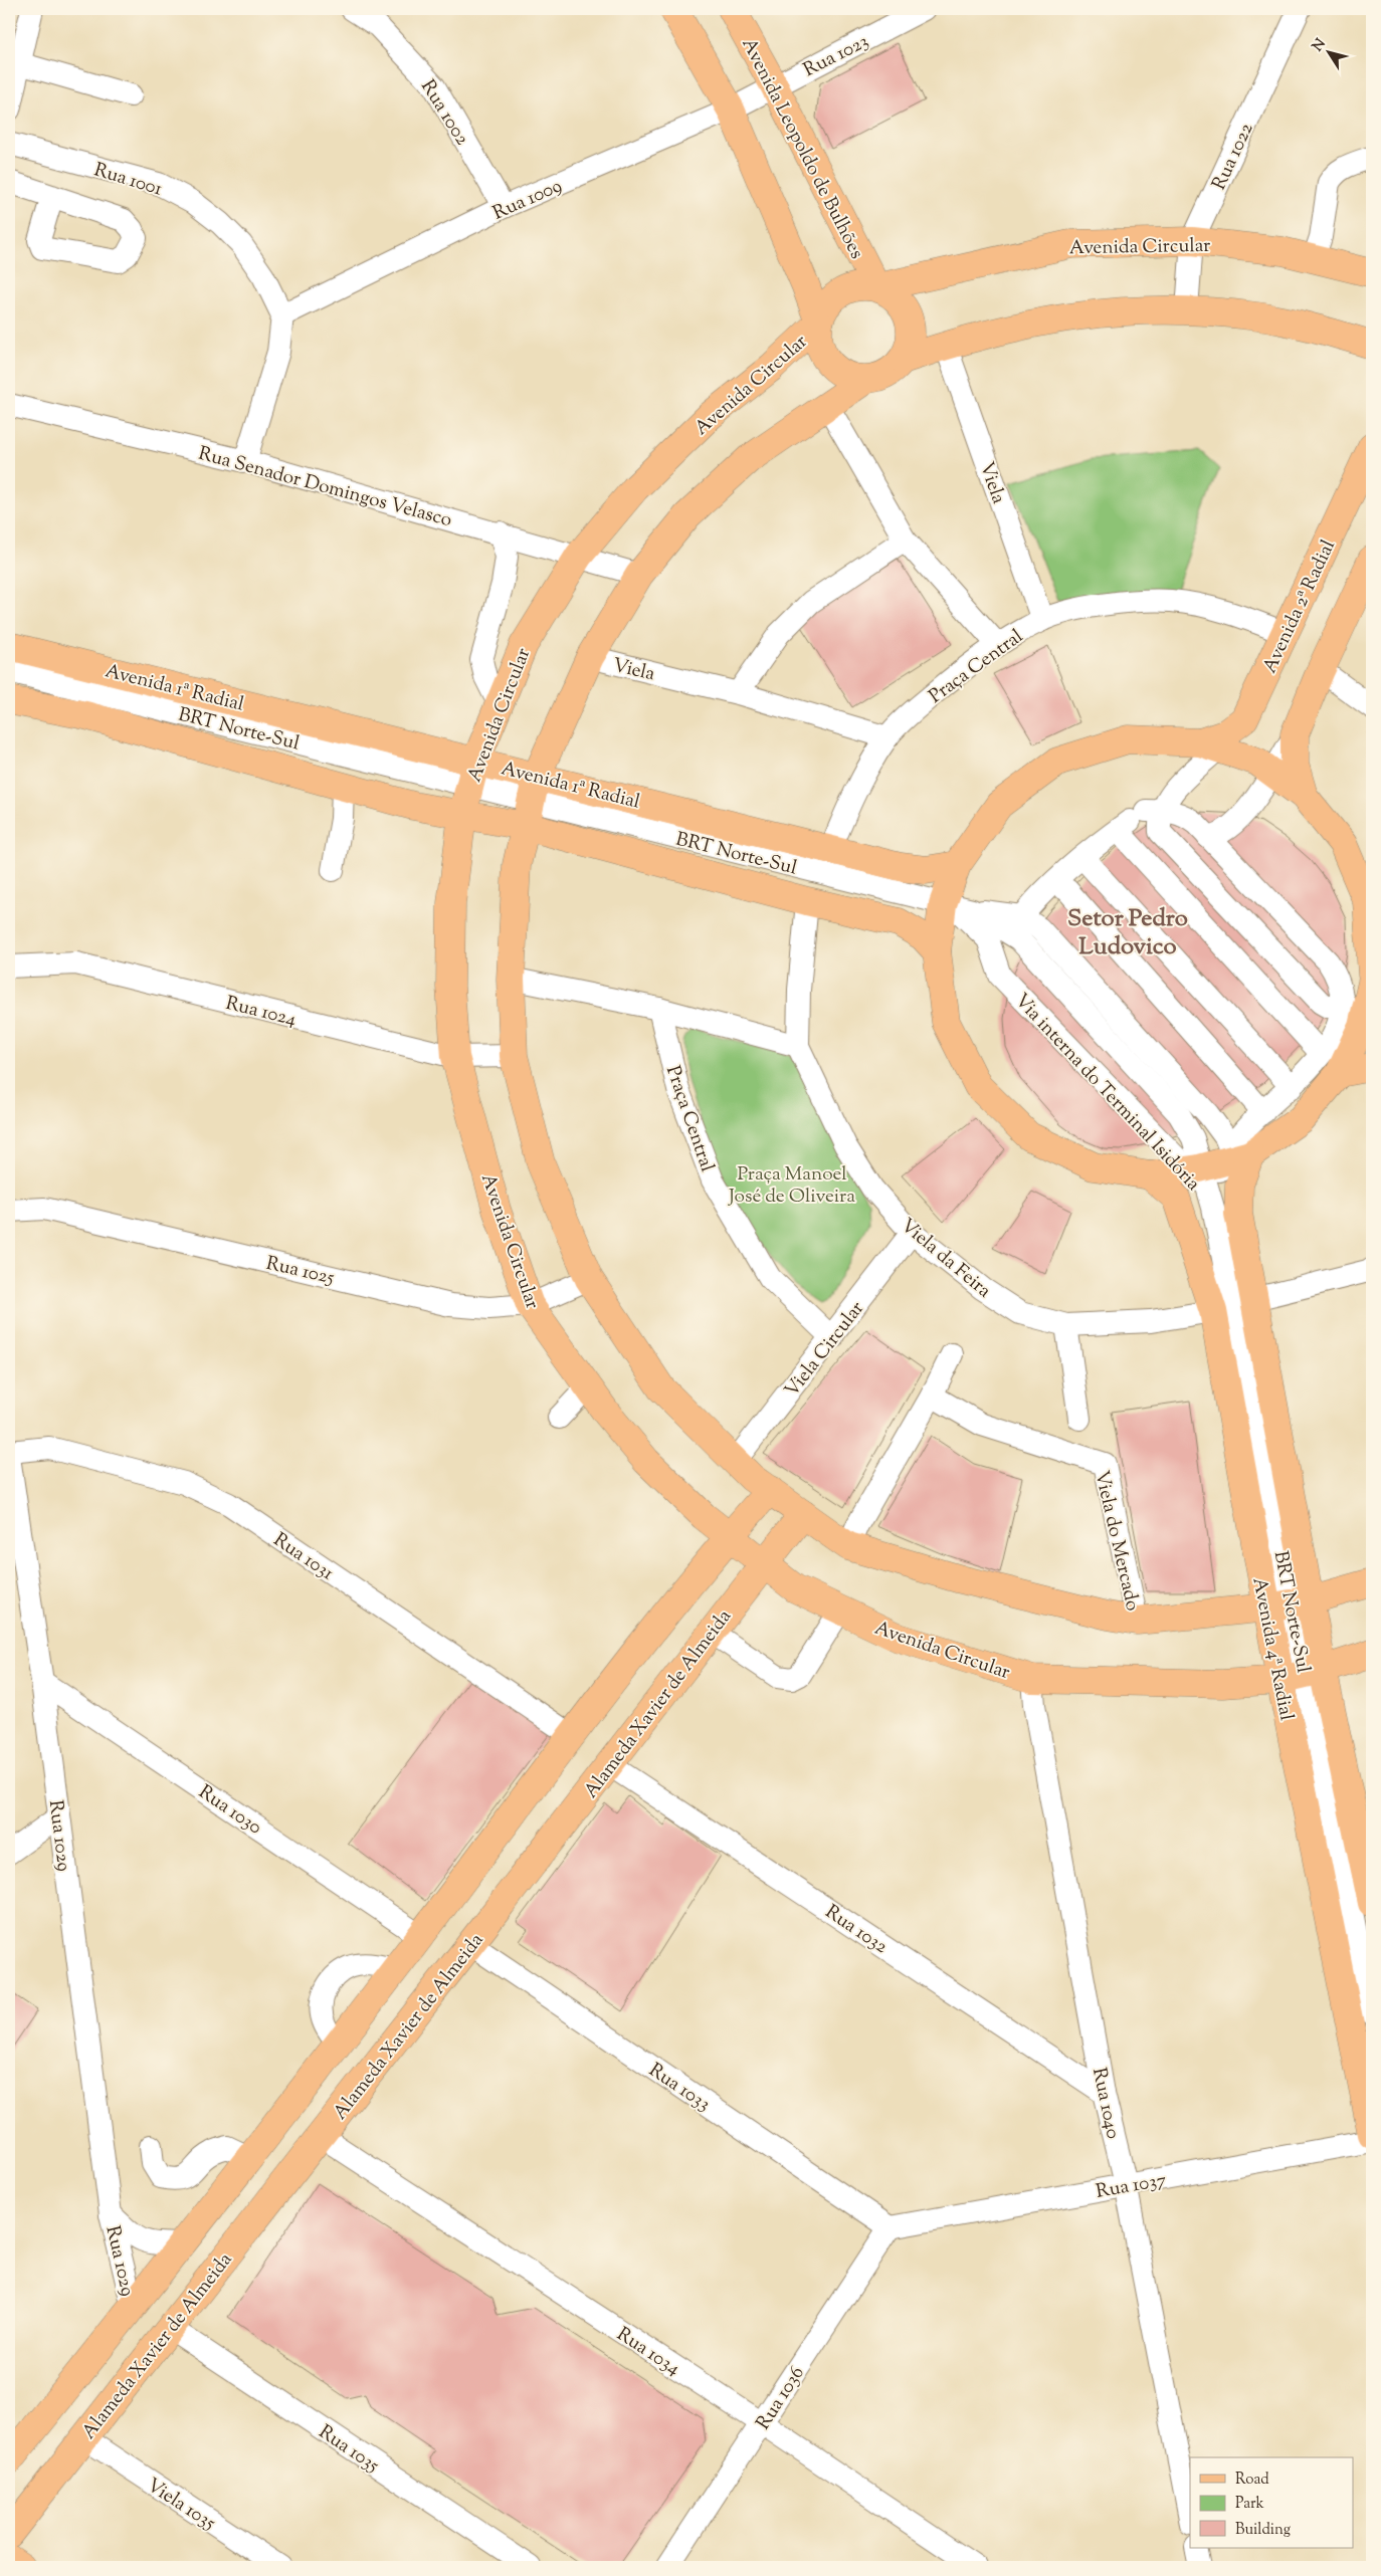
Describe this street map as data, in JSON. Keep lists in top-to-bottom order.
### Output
{
  "streets": {
    "main road": [
      "Avenida Leopoldo de Bulhões",
      "Avenida Circular",
      "Avenida 2ª Radial",
      "Avenida 1ª Radial",
      "Avenida 4ª Radial",
      "Alameda Xavier de Almeida"
    ],
    "street": [
      "Rua 1023",
      "Rua 1002",
      "Rua 1022",
      "Rua 1001",
      "Rua 1009",
      "Viela",
      "Rua Senador Domingos Velasco",
      "Praça Central",
      "BRT Norte-Sul",
      "Rua 1024",
      "Via interna do Terminal Isidória",
      "Viela da Feira",
      "Rua 1025",
      "Viela Circular",
      "Viela do Mercado",
      "Rua 1031",
      "Rua 1030",
      "Rua 1029",
      "Rua 1032",
      "Rua 1033",
      "Rua 1040",
      "Rua 1037",
      "Rua 1034",
      "Rua 1036",
      "Rua 1035",
      "Viela 1035"
    ]
  },
  "crossings": [
    ["Rua 1023", "Avenida Leopoldo de Bulhões"],
    ["Rua 1023", "Rua 1009"],
    ["Rua 1002", "Rua 1009"],
    ["Avenida Leopoldo de Bulhões", "Rua 1009"],
    ["Avenida Leopoldo de Bulhões", "Avenida Circular"],
    ["Rua 1022", "Avenida Circular"],
    ["Rua 1001", "Rua 1009"],
    ["Rua 1001", "Rua Senador Domingos Velasco"],
    ["Avenida Circular", "Rua Senador Domingos Velasco"],
    ["Avenida Circular", "Avenida 1ª Radial"],
    ["Avenida Circular", "BRT Norte-Sul"],
    ["Avenida Circular", "Rua 1024"],
    ["Avenida Circular", "Rua 1025"],
    ["Avenida Circular", "Avenida 4ª Radial"],
    ["Avenida Circular", "Alameda Xavier de Almeida"],
    ["Avenida Circular", "Rua 1040"],
    ["Viela", "Praça Central"],
    ["Avenida 2ª Radial", "Praça Central"],
    ["Avenida 2ª Radial", "Via interna do Terminal Isidória"],
    ["Praça Central", "Avenida 1ª Radial"],
    ["Praça Central", "Viela Circular"],
    ["Avenida 1ª Radial", "BRT Norte-Sul"],
    ["BRT Norte-Sul", "Via interna do Terminal Isidória"],
    ["BRT Norte-Sul", "Avenida 4ª Radial"],
    ["Via interna do Terminal Isidória", "Avenida 4ª Radial"],
    ["Viela da Feira", "Viela Circular"],
    ["Viela da Feira", "Avenida 4ª Radial"],
    ["Alameda Xavier de Almeida", "Rua 1032"],
    ["Alameda Xavier de Almeida", "Rua 1033"],
    ["Alameda Xavier de Almeida", "Rua 1034"],
    ["Alameda Xavier de Almeida", "Rua 1035"],
    ["Alameda Xavier de Almeida", "Viela 1035"],
    ["Rua 1030", "Rua 1029"],
    ["Rua 1032", "Rua 1040"],
    ["Rua 1033", "Rua 1037"],
    ["Rua 1033", "Rua 1036"],
    ["Rua 1040", "Rua 1037"],
    ["Rua 1037", "Rua 1036"],
    ["Rua 1034", "Rua 1036"]
  ],
  "districts": ["Setor Pedro Ludovico"],
  "parks": ["Praça Manoel José de Oliveira"],
  "legend": ["Road", "Park", "Building"],
  "north": "top left"
}
